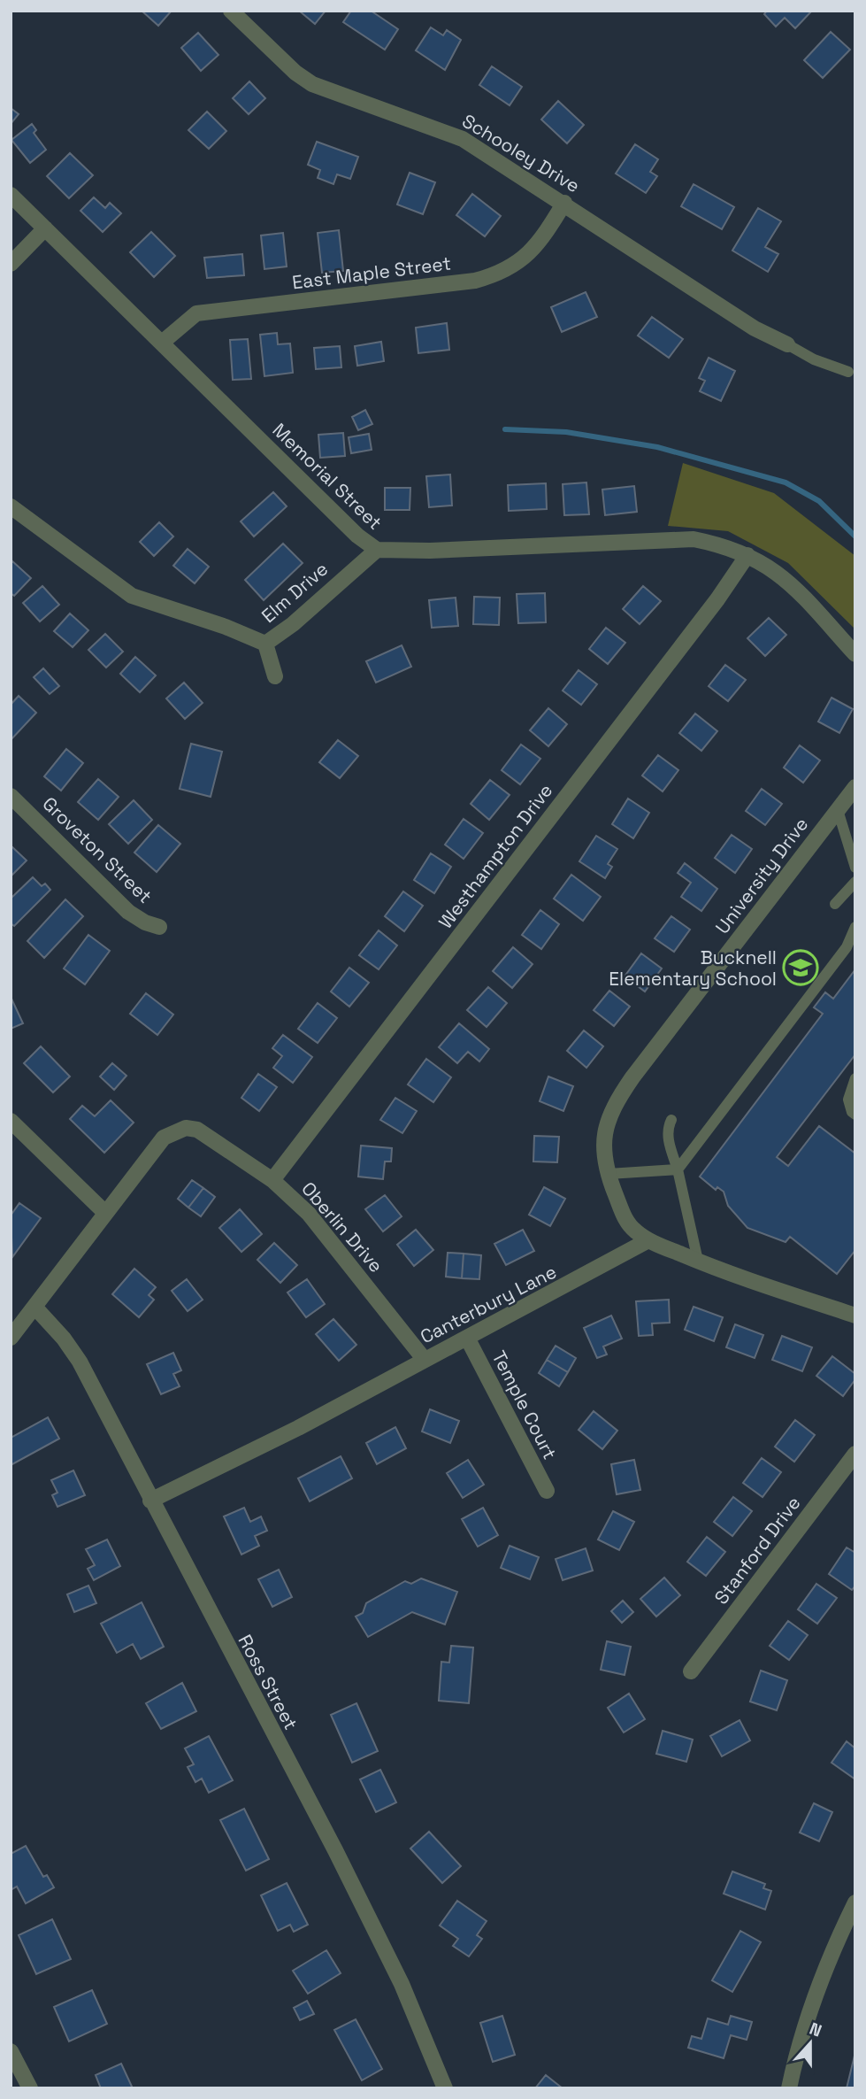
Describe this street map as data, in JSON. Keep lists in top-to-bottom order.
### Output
{
  "streets": {
    "street": [
      "Schooley Drive",
      "East Maple Street",
      "Memorial Street",
      "Elm Drive",
      "Groveton Street",
      "Westhampton Drive",
      "University Drive",
      "Oberlin Drive",
      "Canterbury Lane",
      "Temple Court",
      "Stanford Drive",
      "Ross Street"
    ]
  },
  "crossings": [
    ["Schooley Drive", "East Maple Street"],
    ["East Maple Street", "Memorial Street"],
    ["Memorial Street", "Elm Drive"],
    ["Memorial Street", "Westhampton Drive"],
    ["Westhampton Drive", "Oberlin Drive"],
    ["University Drive", "Canterbury Lane"],
    ["Oberlin Drive", "Canterbury Lane"],
    ["Oberlin Drive", "Ross Street"],
    ["Canterbury Lane", "Temple Court"],
    ["Canterbury Lane", "Ross Street"]
  ],
  "places": {
    "school or university": ["Bucknell Elementary School"]
  },
  "north": "top"
}
